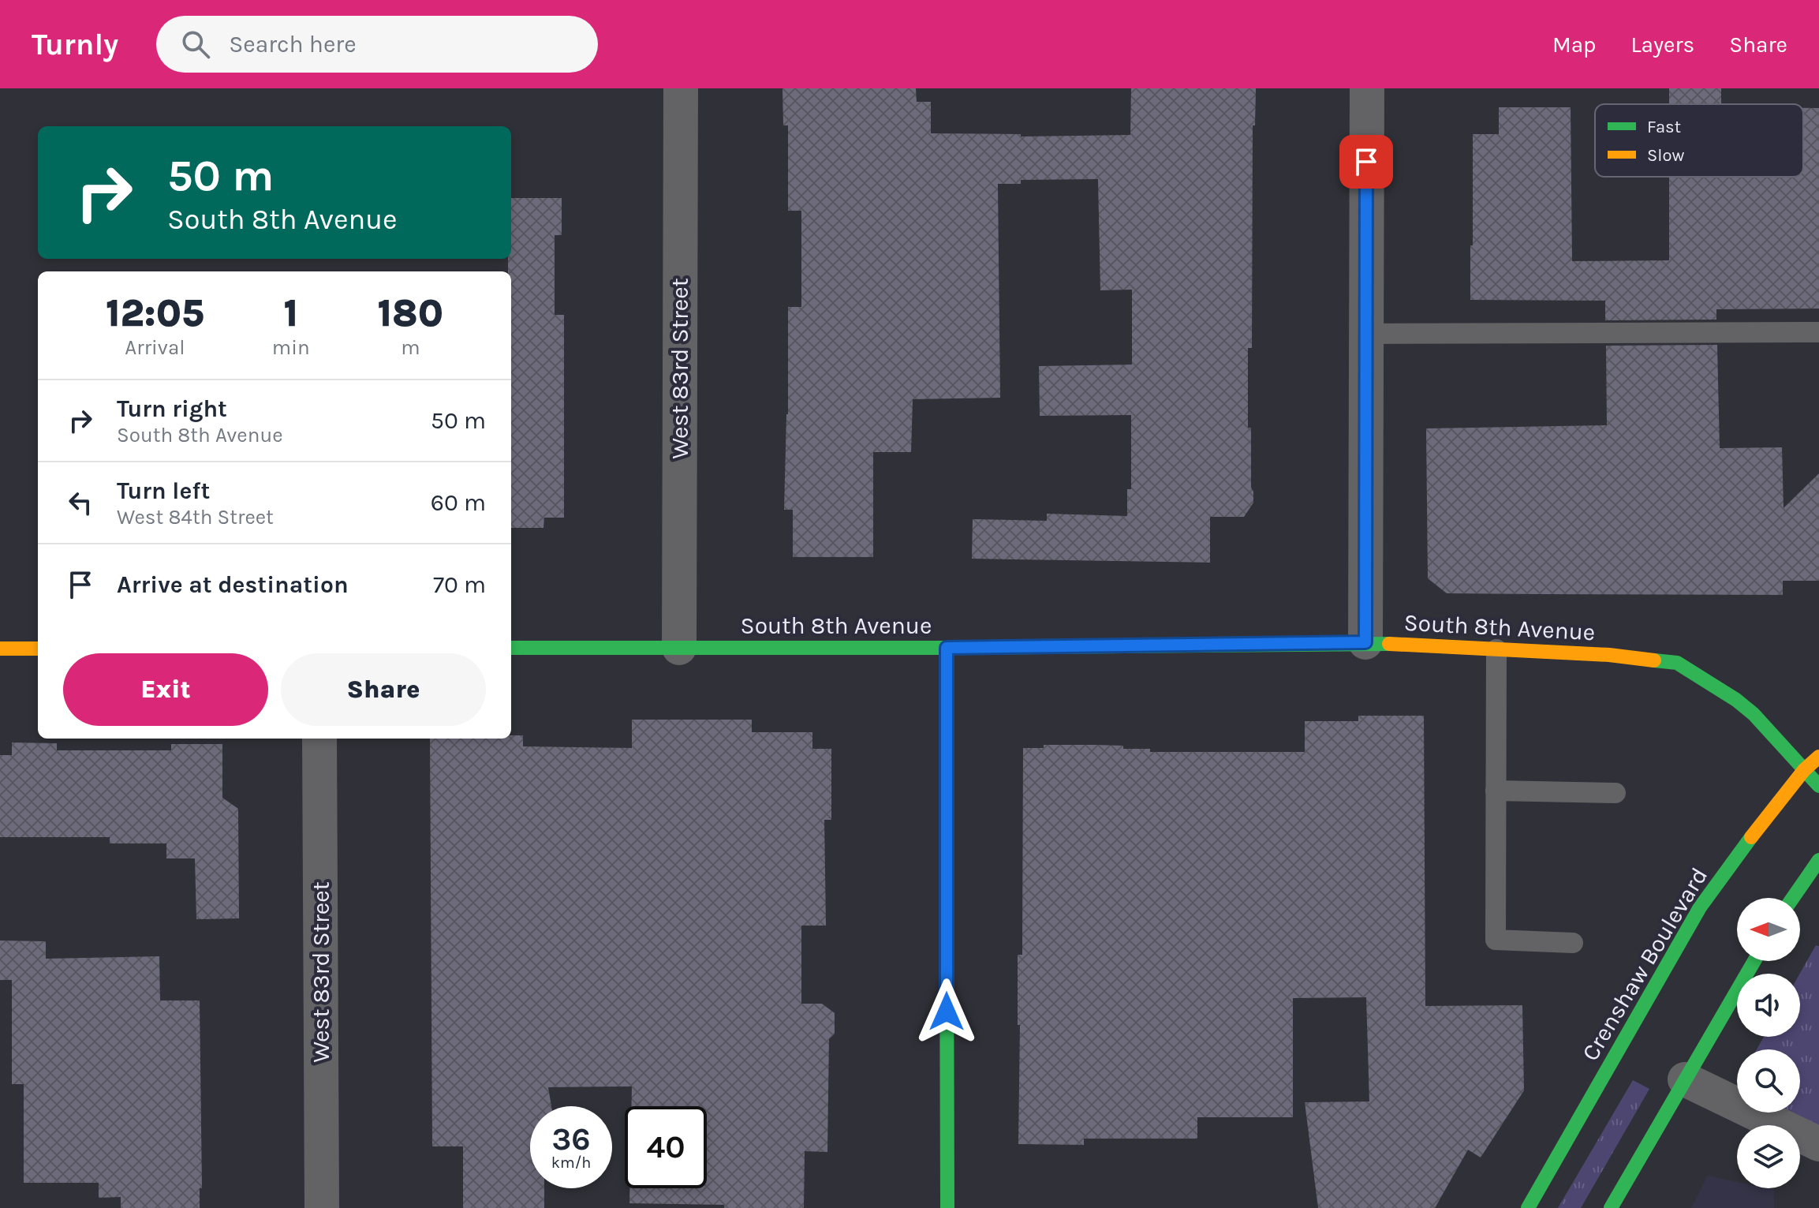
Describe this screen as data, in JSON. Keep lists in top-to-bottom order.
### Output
{
  "streets": {
    "street": ["West 83rd Street", "South 8th Avenue", "Crenshaw Boulevard"]
  },
  "crossings": [
    ["West 83rd Street", "South 8th Avenue"],
    ["South 8th Avenue", "Crenshaw Boulevard"]
  ],
  "legend": ["Fast", "Slow"],
  "north": "left",
  "page": {
    "header": "Turnly",
    "search": "Search here",
    "nav": ["Map", "Layers", "Share"],
    "turn": ["50 m", "South 8th Avenue"],
    "eta": [
      "12:05",
      "Arrival",
      "1",
      "min",
      "180",
      "m"
    ],
    "list": [
      {
        "name": "Turn right",
        "note": "South 8th Avenue",
        "value": "50 m"
      },
      {
        "name": "Turn left",
        "note": "West 84th Street",
        "value": "60 m"
      },
      {
        "name": "Arrive at destination",
        "value": "70 m"
      }
    ],
    "buttons": ["Exit", "Share"],
    "speed": "36 km/h",
    "limit": "40"
  }
}
